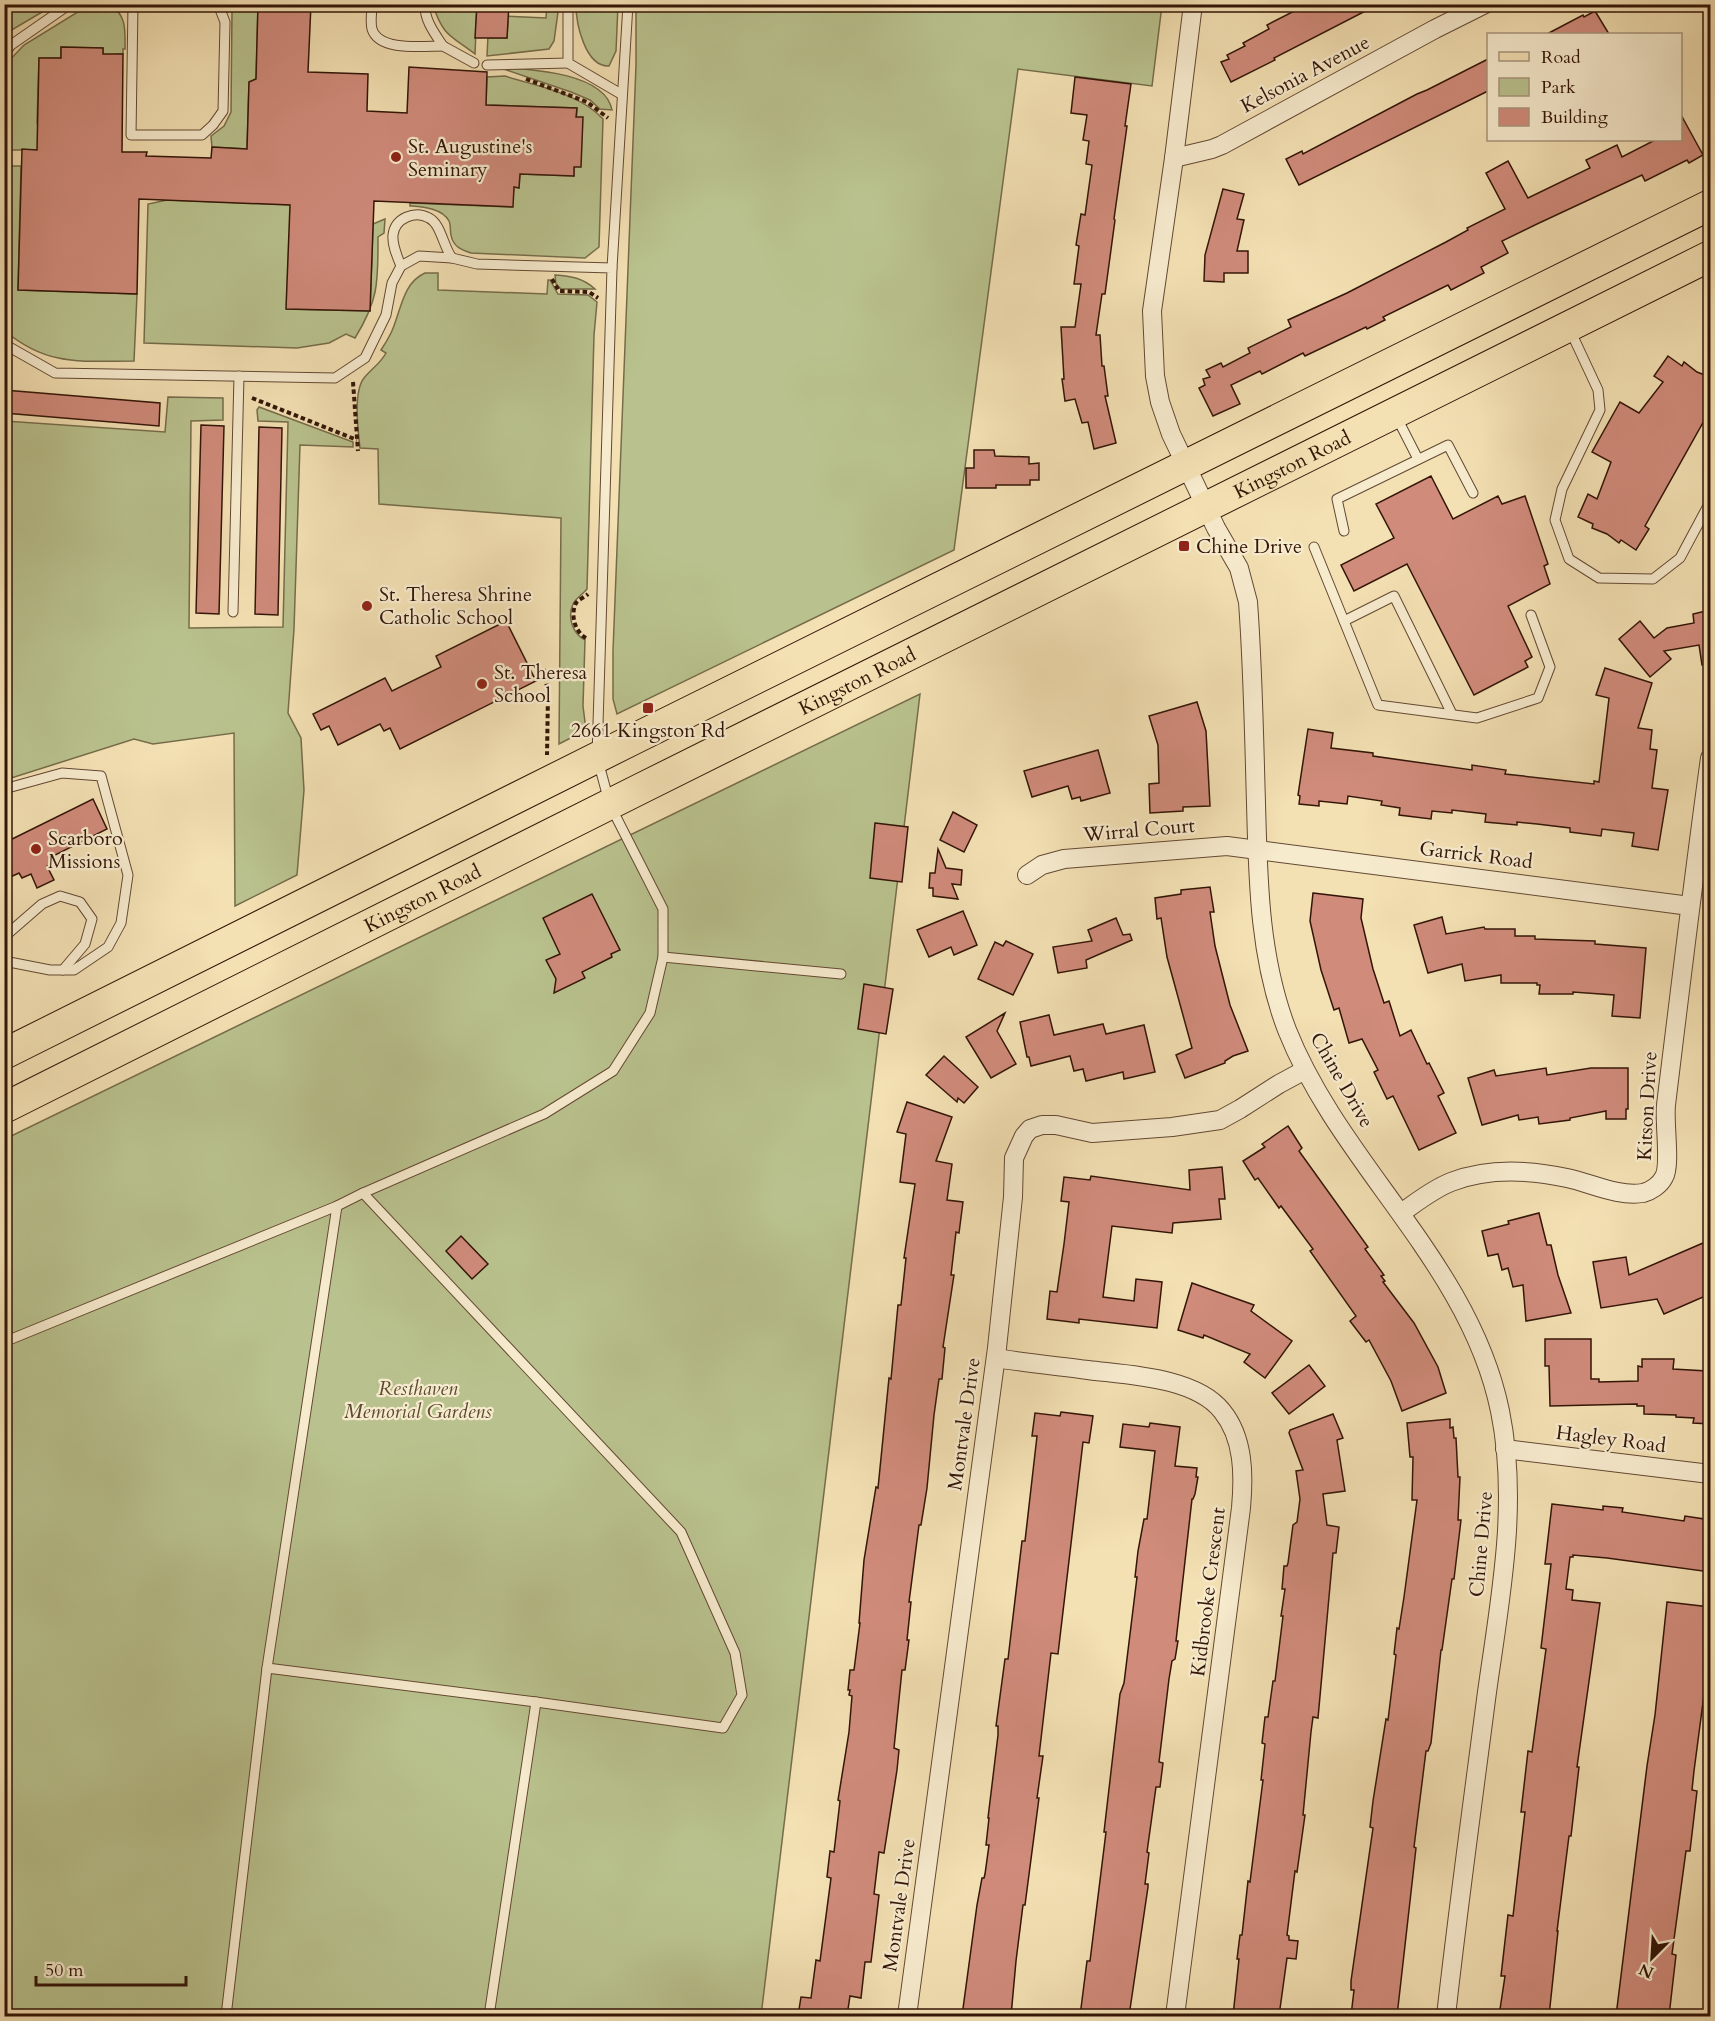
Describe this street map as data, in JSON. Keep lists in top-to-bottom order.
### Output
{
  "streets": {
    "main road": ["Kingston Road"],
    "street": [
      "Kelsonia Avenue",
      "Wirral Court",
      "Garrick Road",
      "Chine Drive",
      "Kitson Drive",
      "Montvale Drive",
      "Hagley Road",
      "Kidbrooke Crescent"
    ]
  },
  "crossings": [
    ["Kelsonia Avenue", "Chine Drive"],
    ["Kingston Road", "Chine Drive"],
    ["Wirral Court", "Garrick Road"],
    ["Wirral Court", "Chine Drive"],
    ["Garrick Road", "Chine Drive"],
    ["Garrick Road", "Kitson Drive"],
    ["Chine Drive", "Kitson Drive"],
    ["Chine Drive", "Montvale Drive"],
    ["Chine Drive", "Hagley Road"],
    ["Montvale Drive", "Kidbrooke Crescent"]
  ],
  "parks": ["Resthaven Memorial Gardens"],
  "places": {
    "other": [
      "St. Augustine's Seminary",
      "St. Theresa Shrine Catholic School",
      "St. Theresa School",
      "Scarboro Missions"
    ],
    "transit": ["Chine Drive", "2661 Kingston Rd"]
  },
  "legend": ["Road", "Park", "Building"],
  "scale_bar": "50 m",
  "north": "bottom left"
}
